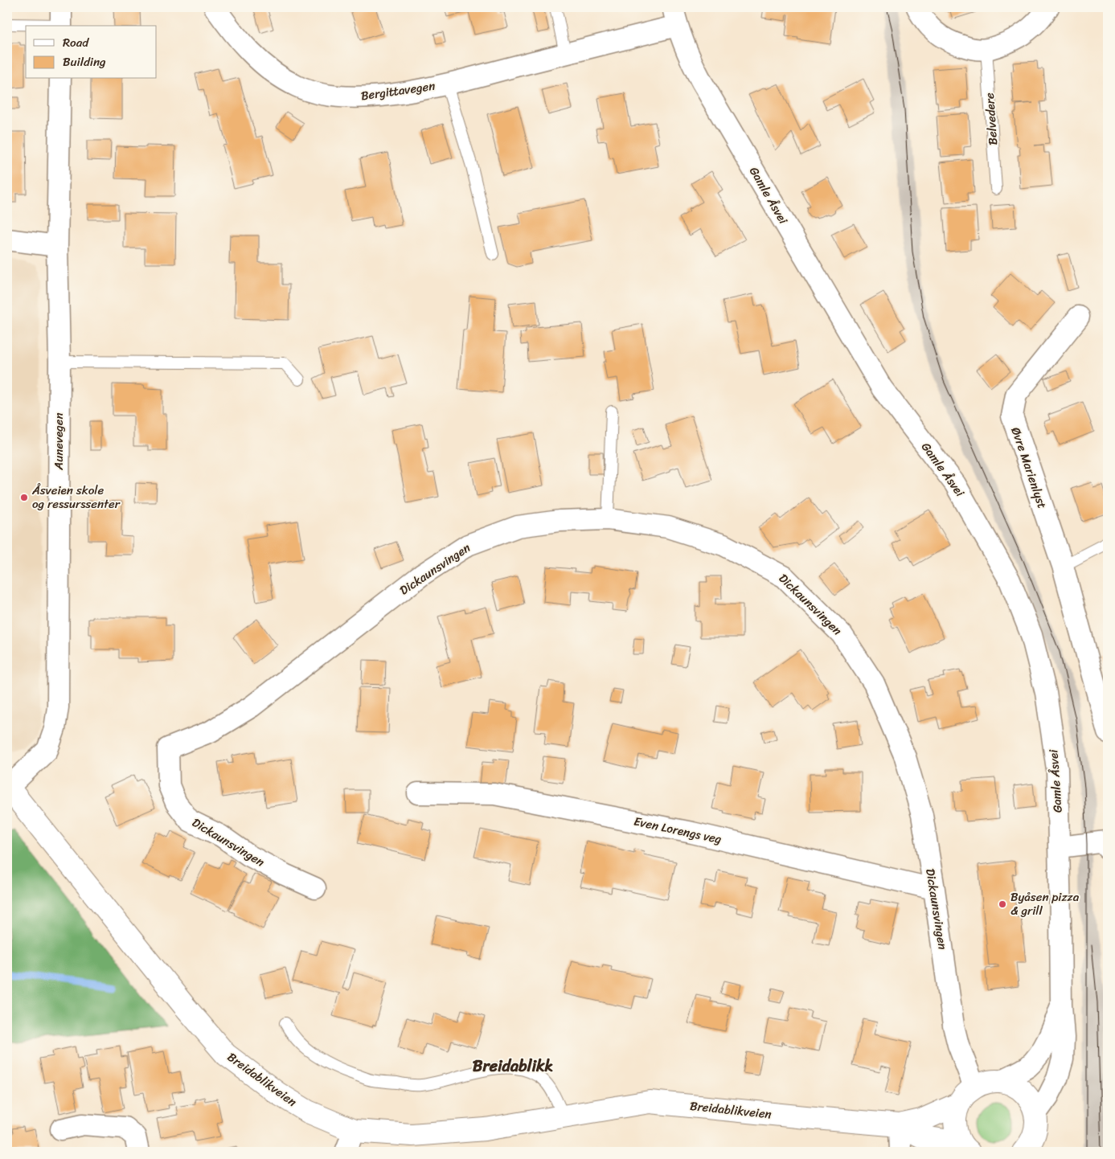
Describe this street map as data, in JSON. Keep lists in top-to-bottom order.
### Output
{
  "streets": {
    "street": [
      "Bergittavegen",
      "Gamle Åsvei",
      "Aunevegen",
      "Øvre Marienlyst",
      "Dickaunsvingen",
      "Even Lorengs veg",
      "Breidablikveien"
    ],
    "lane": ["Belvedere"]
  },
  "crossings": [
    ["Bergittavegen", "Gamle Åsvei"],
    ["Aunevegen", "Breidablikveien"],
    ["Dickaunsvingen", "Even Lorengs veg"]
  ],
  "districts": ["Breidablikk"],
  "places": ["Åsveien skole og ressurssenter", "Byåsen pizza & grill"],
  "legend": ["Road", "Building"]
}
